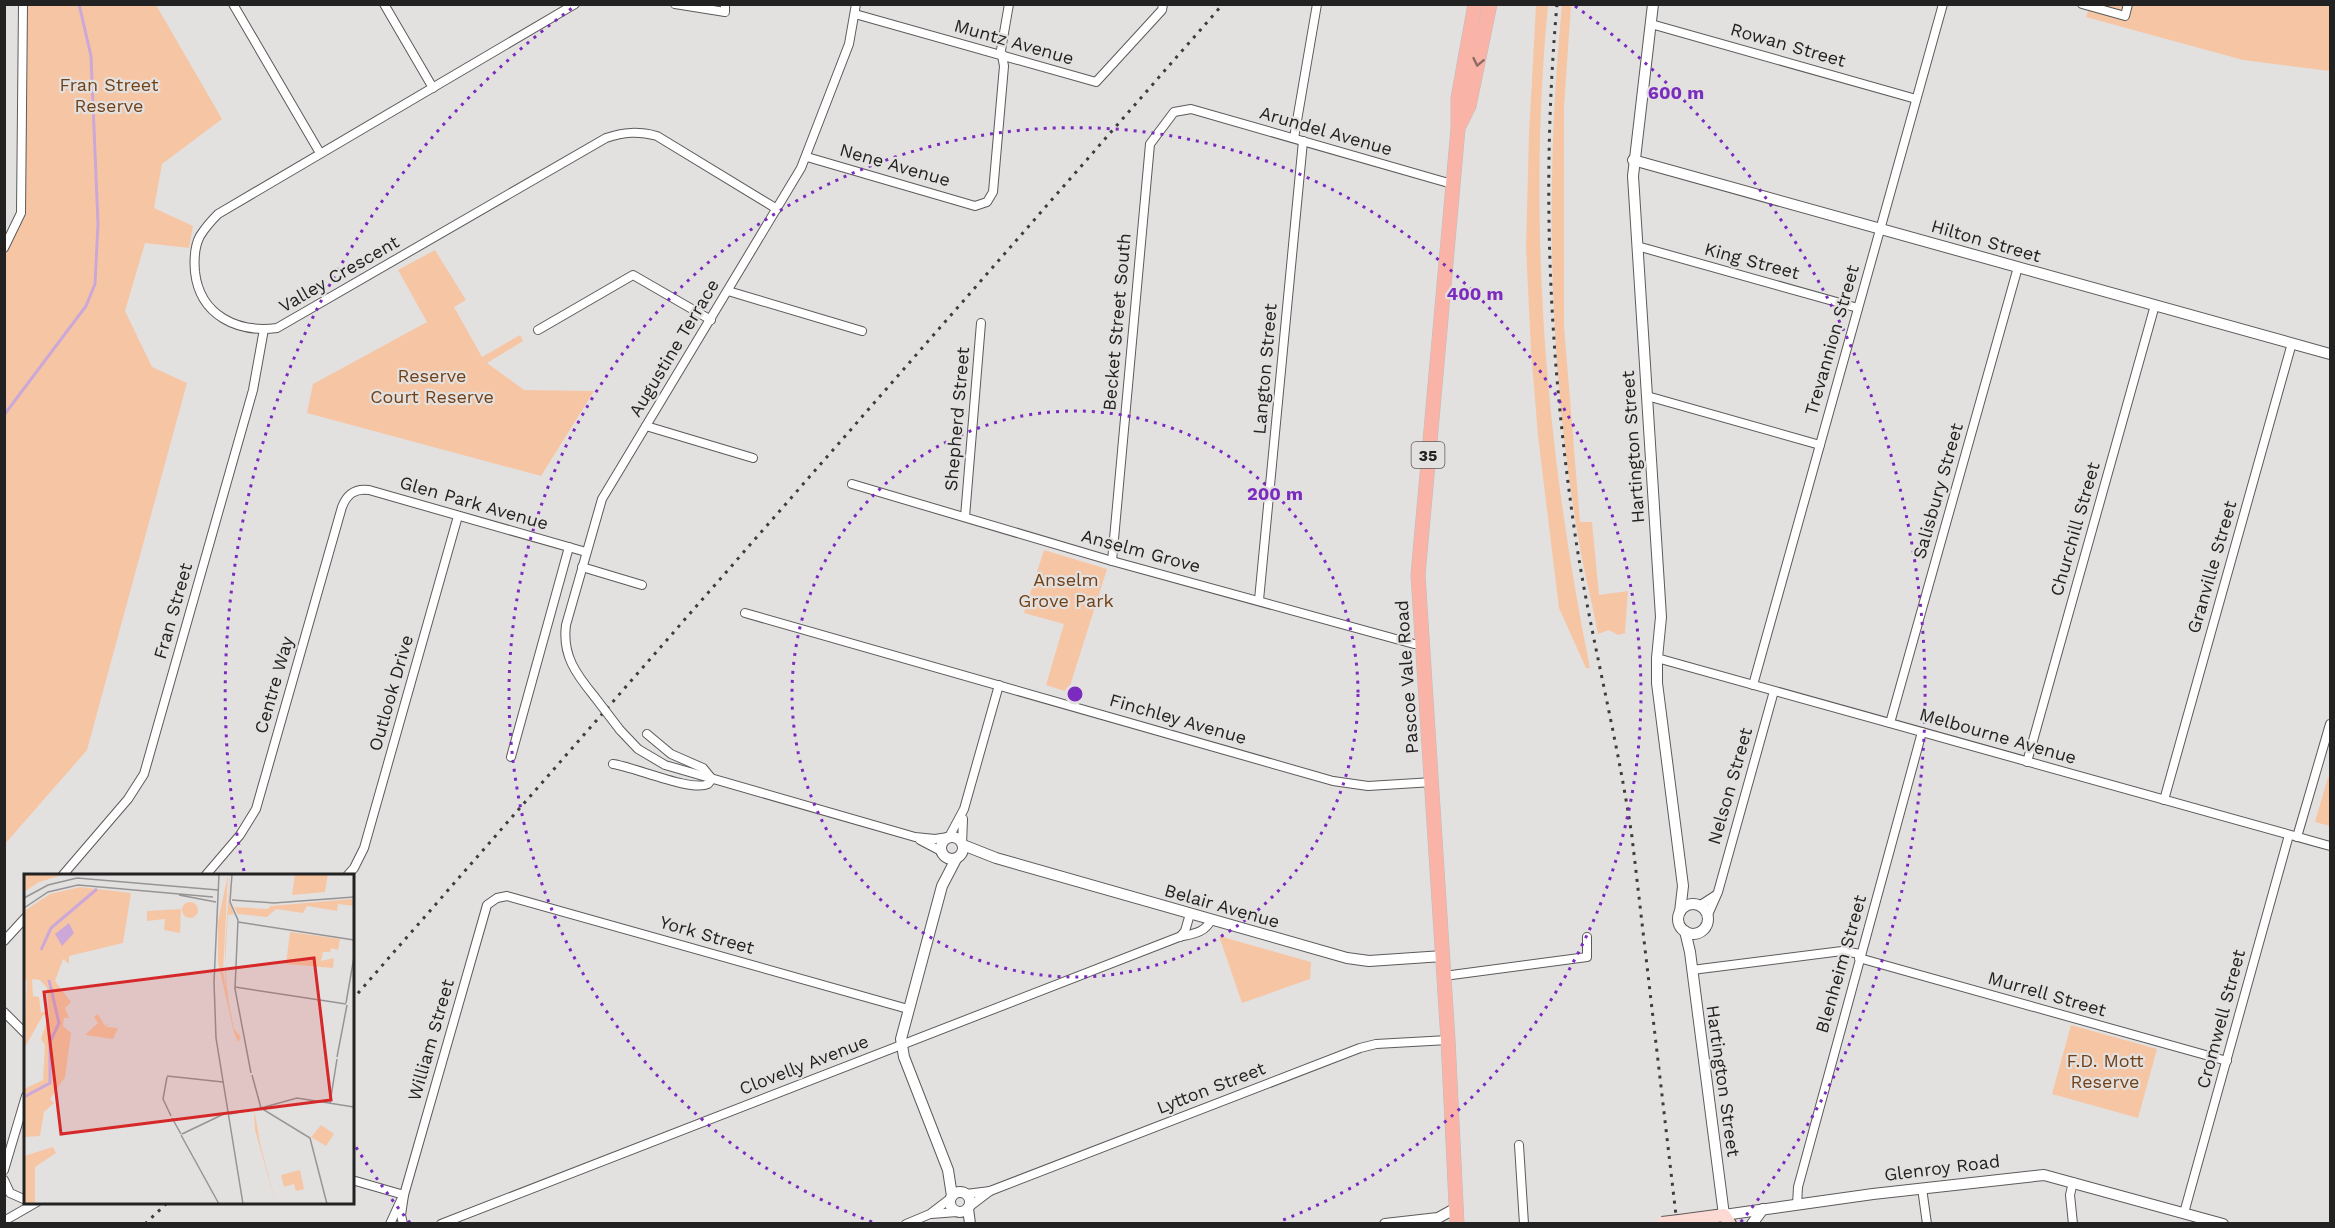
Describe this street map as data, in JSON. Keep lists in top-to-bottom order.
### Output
{
  "streets": {
    "main road": ["35", "Pascoe Vale Road", "Glenroy Road"],
    "street": [
      "Muntz Avenue",
      "Rowan Street",
      "Arundel Avenue",
      "Nene Avenue",
      "Hilton Street",
      "King Street",
      "Valley Crescent",
      "Becket Street South",
      "Trevannion Street",
      "Augustine Terrace",
      "Langton Street",
      "Shepherd Street",
      "Hartington Street",
      "Salisbury Street",
      "Glen Park Avenue",
      "Churchill Street",
      "Anselm Grove",
      "Granville Street",
      "Fran Street",
      "Centre Way",
      "Outlook Drive",
      "Finchley Avenue",
      "Melbourne Avenue",
      "Nelson Street",
      "Belair Avenue",
      "York Street",
      "Blenheim Street",
      "Murrell Street",
      "Cromwell Street",
      "William Street",
      "Clovelly Avenue",
      "Lytton Street"
    ]
  },
  "crossings": [
    ["Muntz Avenue", "Nene Avenue"],
    ["Muntz Avenue", "Augustine Terrace"],
    ["Rowan Street", "Trevannion Street"],
    ["Rowan Street", "Hartington Street"],
    ["Arundel Avenue", "Becket Street South"],
    ["Arundel Avenue", "Langton Street"],
    ["Arundel Avenue", "Pascoe Vale Road"],
    ["Nene Avenue", "Augustine Terrace"],
    ["Hilton Street", "Trevannion Street"],
    ["Hilton Street", "Hartington Street"],
    ["Hilton Street", "Salisbury Street"],
    ["Hilton Street", "Churchill Street"],
    ["Hilton Street", "Granville Street"],
    ["King Street", "Trevannion Street"],
    ["King Street", "Hartington Street"],
    ["Valley Crescent", "Augustine Terrace"],
    ["Valley Crescent", "Fran Street"],
    ["Becket Street South", "Anselm Grove"],
    ["Trevannion Street", "Melbourne Avenue"],
    ["Augustine Terrace", "Glen Park Avenue"],
    ["Langton Street", "Anselm Grove"],
    ["Shepherd Street", "Anselm Grove"],
    ["Hartington Street", "Melbourne Avenue"],
    ["Hartington Street", "Nelson Street"],
    ["Hartington Street", "Murrell Street"],
    ["Hartington Street", "Glenroy Road"],
    ["Salisbury Street", "Melbourne Avenue"],
    ["Glen Park Avenue", "Centre Way"],
    ["Glen Park Avenue", "Outlook Drive"],
    ["Churchill Street", "Melbourne Avenue"],
    ["Anselm Grove", "Pascoe Vale Road"],
    ["Granville Street", "Melbourne Avenue"],
    ["Pascoe Vale Road", "Finchley Avenue"],
    ["Pascoe Vale Road", "Belair Avenue"],
    ["Pascoe Vale Road", "Lytton Street"],
    ["Melbourne Avenue", "Nelson Street"],
    ["Melbourne Avenue", "Blenheim Street"],
    ["Melbourne Avenue", "Cromwell Street"],
    ["Belair Avenue", "Clovelly Avenue"],
    ["York Street", "William Street"],
    ["Blenheim Street", "Murrell Street"],
    ["Blenheim Street", "Glenroy Road"],
    ["Murrell Street", "Cromwell Street"],
    ["Cromwell Street", "Glenroy Road"]
  ],
  "parks": [
    "Fran Street Reserve",
    "Reserve Court Reserve",
    "Anselm Grove Park",
    "F.D. Mott Reserve"
  ],
  "rings": ["600 m", "400 m", "200 m"]
}
